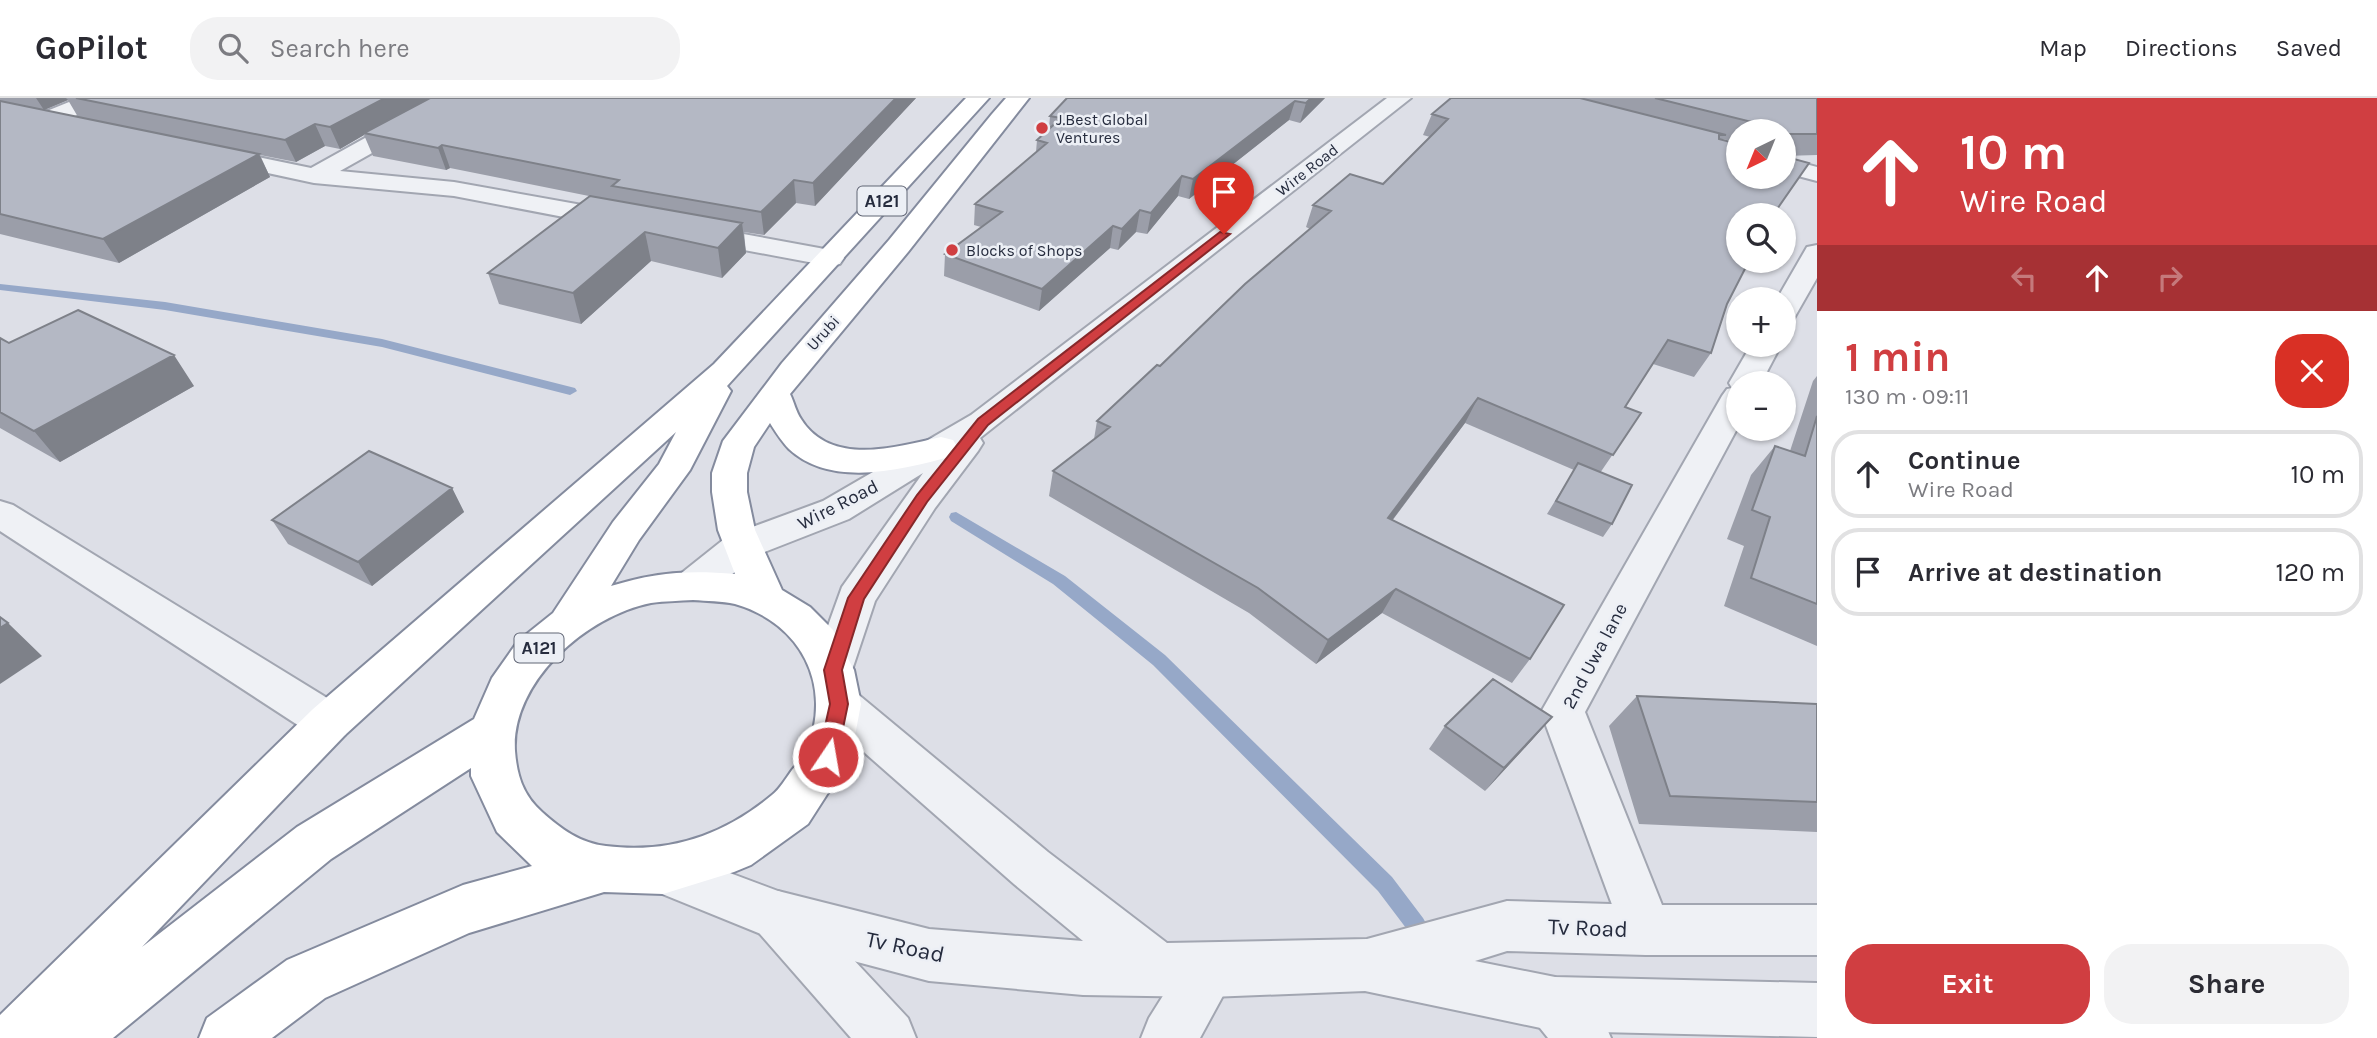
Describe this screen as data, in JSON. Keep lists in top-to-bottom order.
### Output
{
  "streets": {
    "highway": ["A121", "Urubi"],
    "street": ["Wire Road", "2nd Uwa lane", "Tv Road"]
  },
  "crossings": [
    ["Wire Road", "A121"],
    ["Wire Road", "Urubi"],
    ["A121", "Urubi"],
    ["A121", "Tv Road"],
    ["2nd Uwa lane", "Tv Road"]
  ],
  "places": ["J.Best Global Ventures", "Blocks of Shops"],
  "north": "bottom left",
  "page": {
    "header": "GoPilot",
    "search": "Search here",
    "nav": ["Map", "Directions", "Saved"],
    "turn": ["10 m", "Wire Road"],
    "map_buttons": ["+", "−"],
    "heading": ["1 min", "130 m · 09:11"],
    "list": [
      {
        "name": "Continue",
        "note": "Wire Road",
        "value": "10 m"
      },
      {
        "name": "Arrive at destination",
        "value": "120 m"
      }
    ],
    "buttons": ["Exit", "Share"]
  }
}
